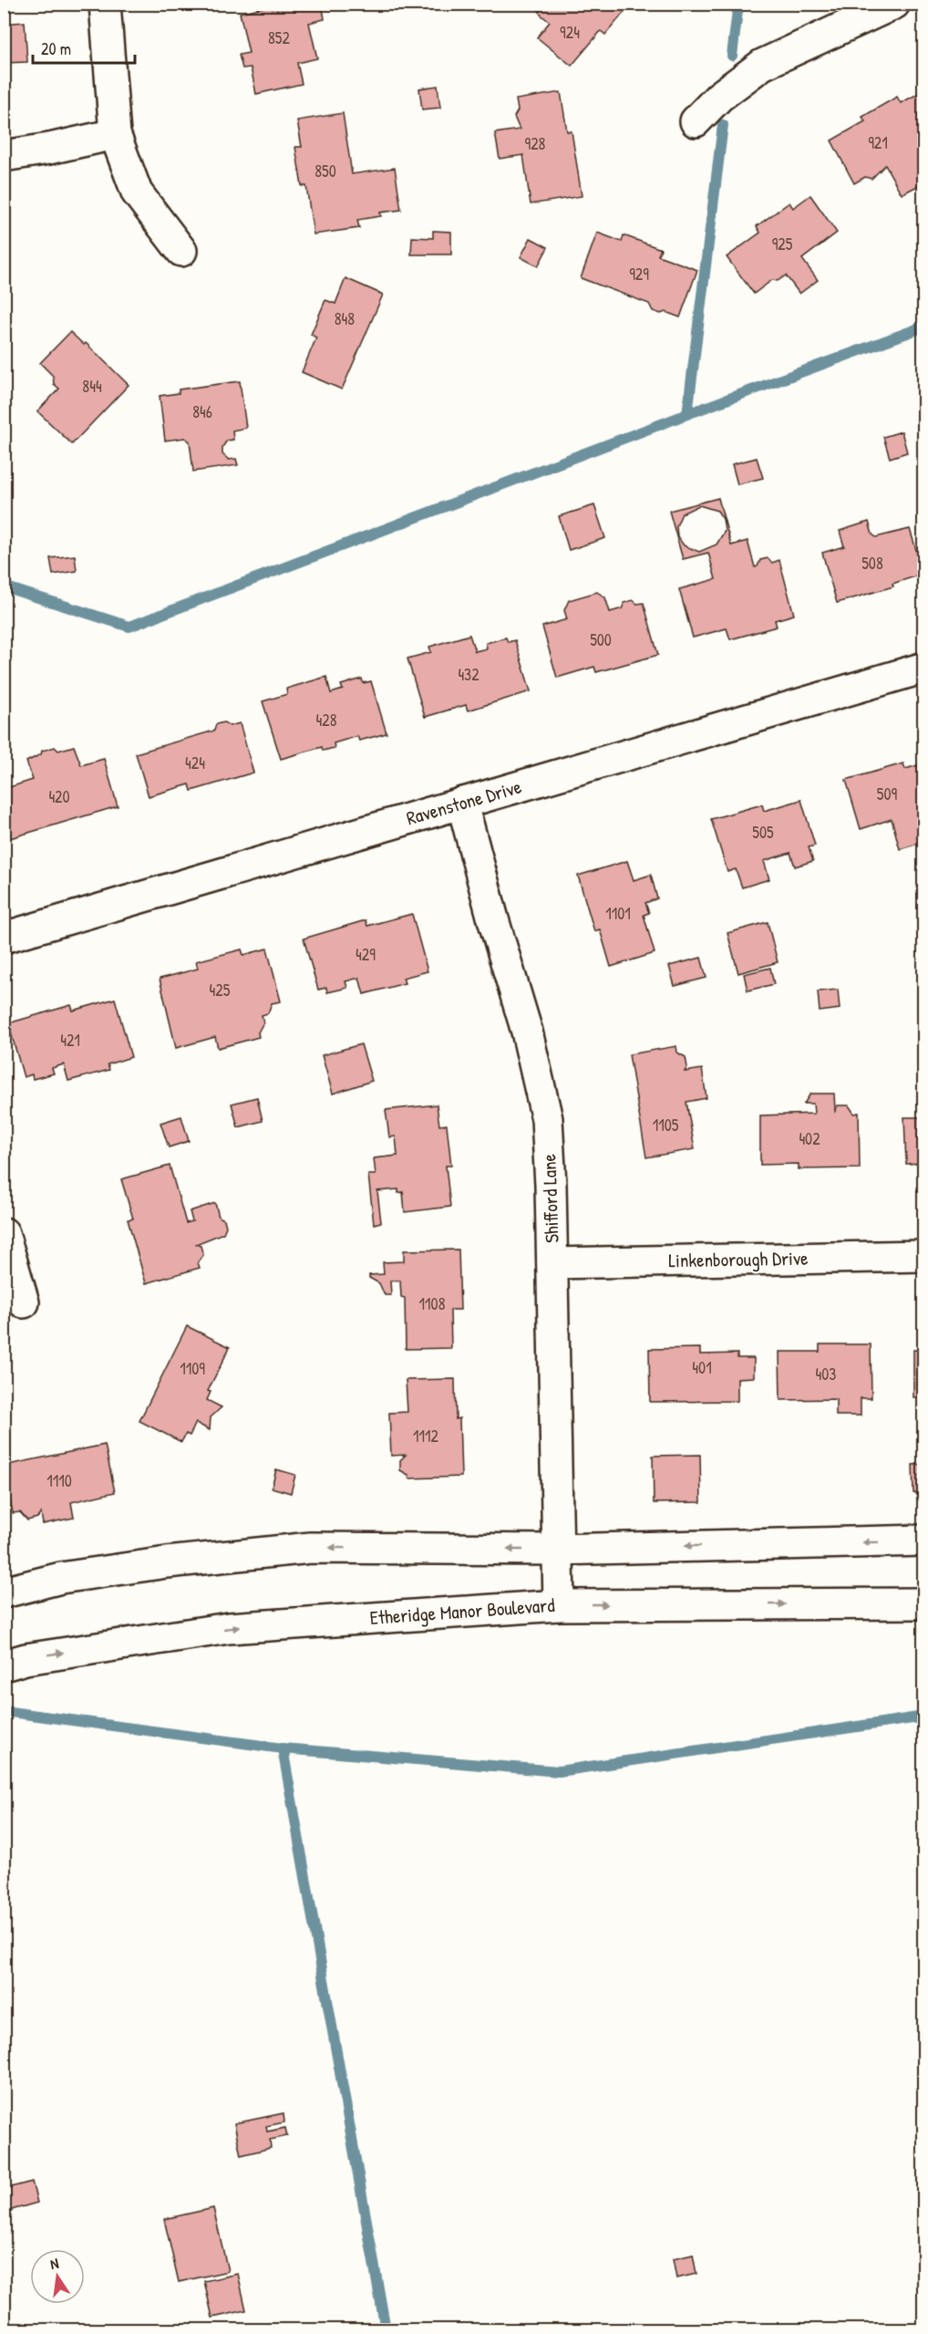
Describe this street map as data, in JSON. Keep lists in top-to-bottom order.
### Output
{
  "streets": {
    "street": [
      "Ravenstone Drive",
      "Shifford Lane",
      "Linkenborough Drive",
      "Etheridge Manor Boulevard"
    ]
  },
  "crossings": [
    ["Ravenstone Drive", "Shifford Lane"],
    ["Shifford Lane", "Linkenborough Drive"],
    ["Shifford Lane", "Etheridge Manor Boulevard"]
  ],
  "house_numbers": [
    "924",
    "852",
    "921",
    "928",
    "850",
    "925",
    "929",
    "848",
    "844",
    "846",
    "508",
    "500",
    "432",
    "428",
    "424",
    "509",
    "420",
    "505",
    "1101",
    "429",
    "425",
    "421",
    "1105",
    "402",
    "1108",
    "401",
    "1109",
    "403",
    "1112",
    "1110"
  ],
  "scale_bar": "20 m",
  "north": "top"
}
